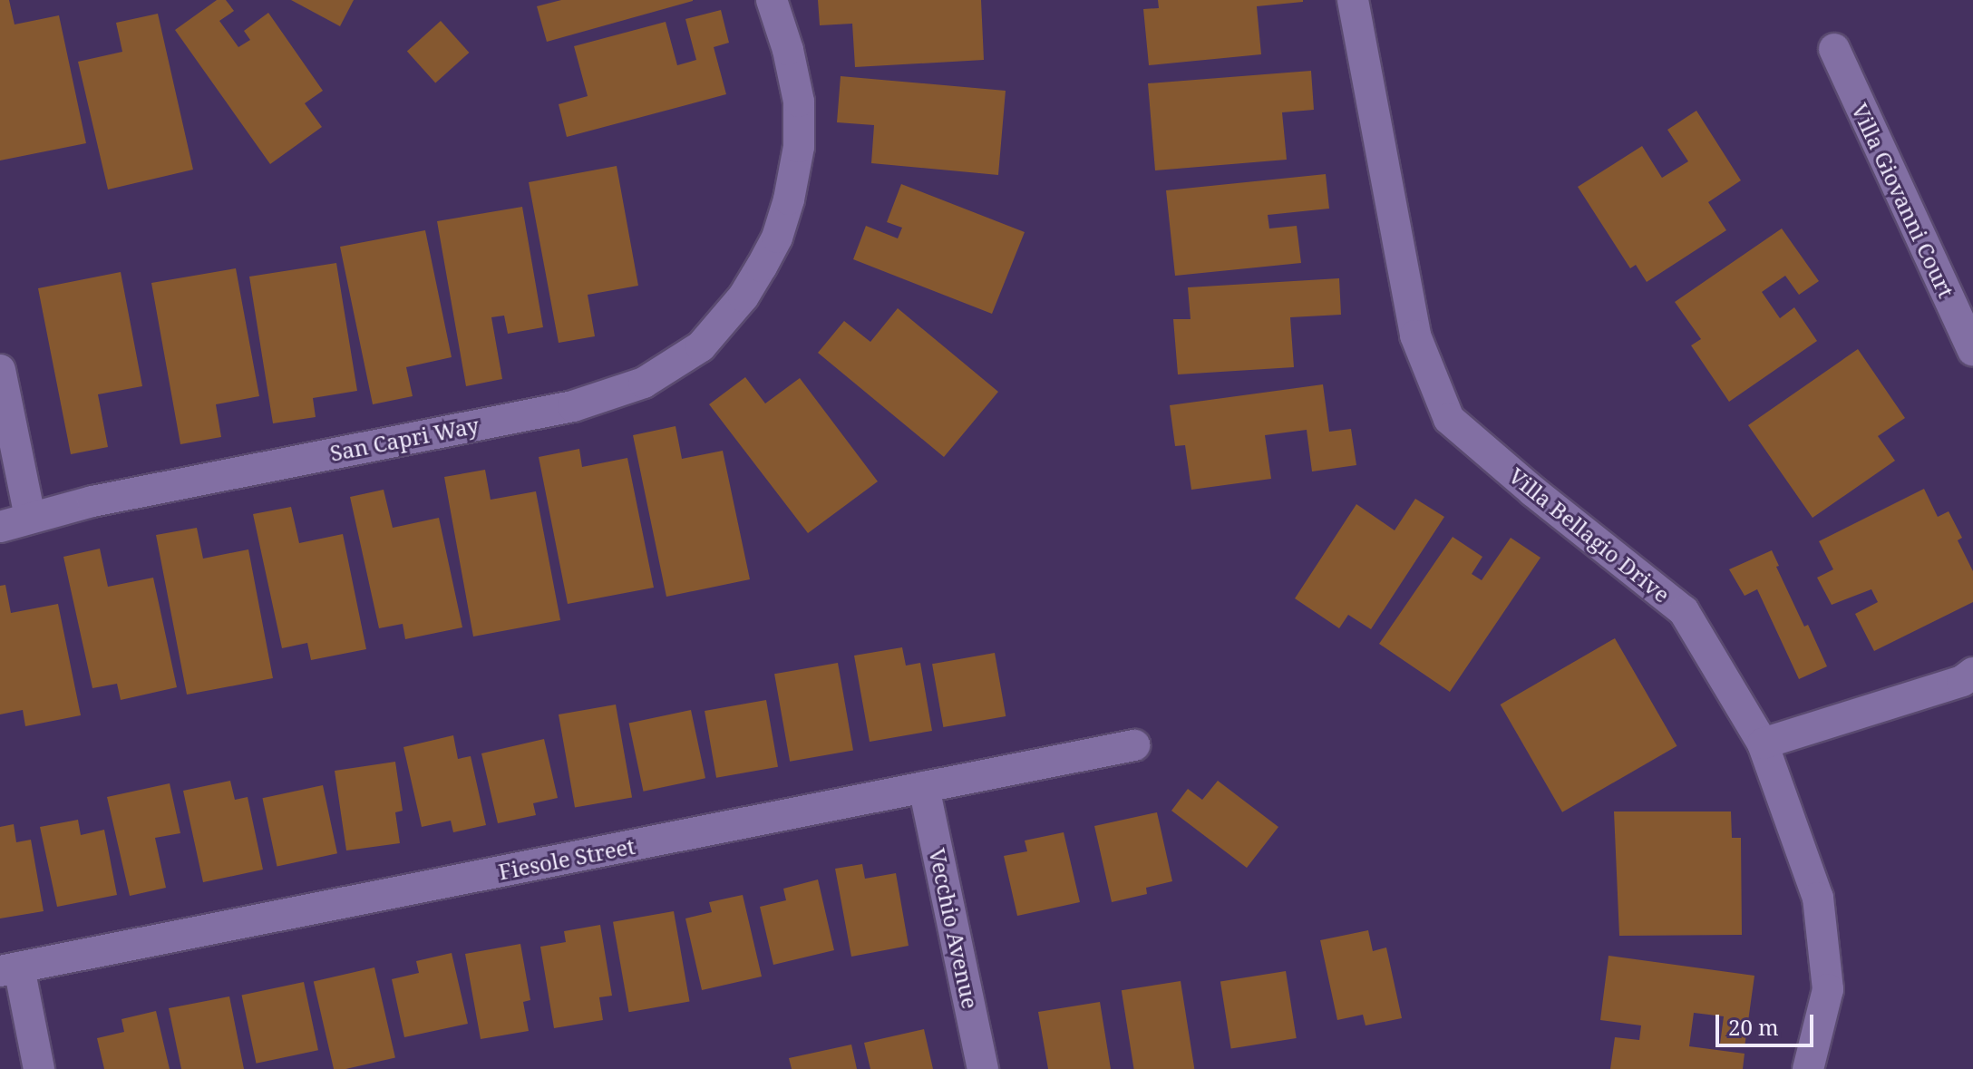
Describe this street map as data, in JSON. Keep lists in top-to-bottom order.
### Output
{
  "streets": {
    "street": [
      "Villa Giovanni Court",
      "San Capri Way",
      "Villa Bellagio Drive",
      "Fiesole Street",
      "Vecchio Avenue"
    ]
  },
  "crossings": [
    ["Fiesole Street", "Vecchio Avenue"]
  ],
  "scale_bar": "20 m"
}
